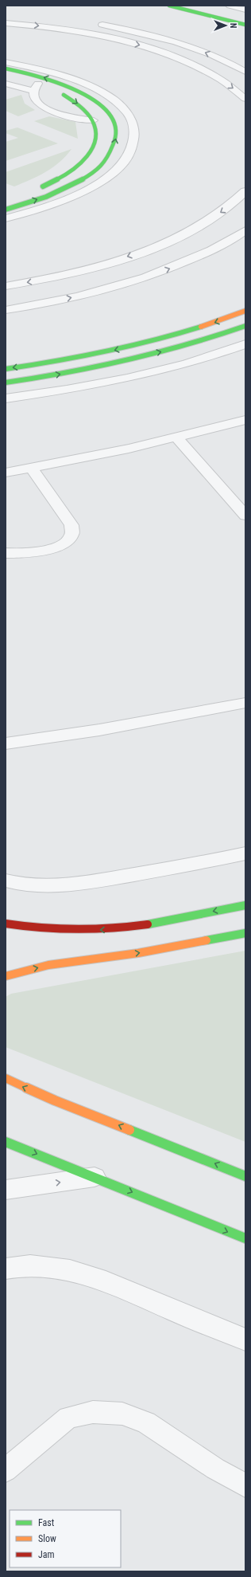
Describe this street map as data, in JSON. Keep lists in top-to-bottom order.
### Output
{
  "legend": ["Fast", "Slow", "Jam"],
  "north": "right"
}
